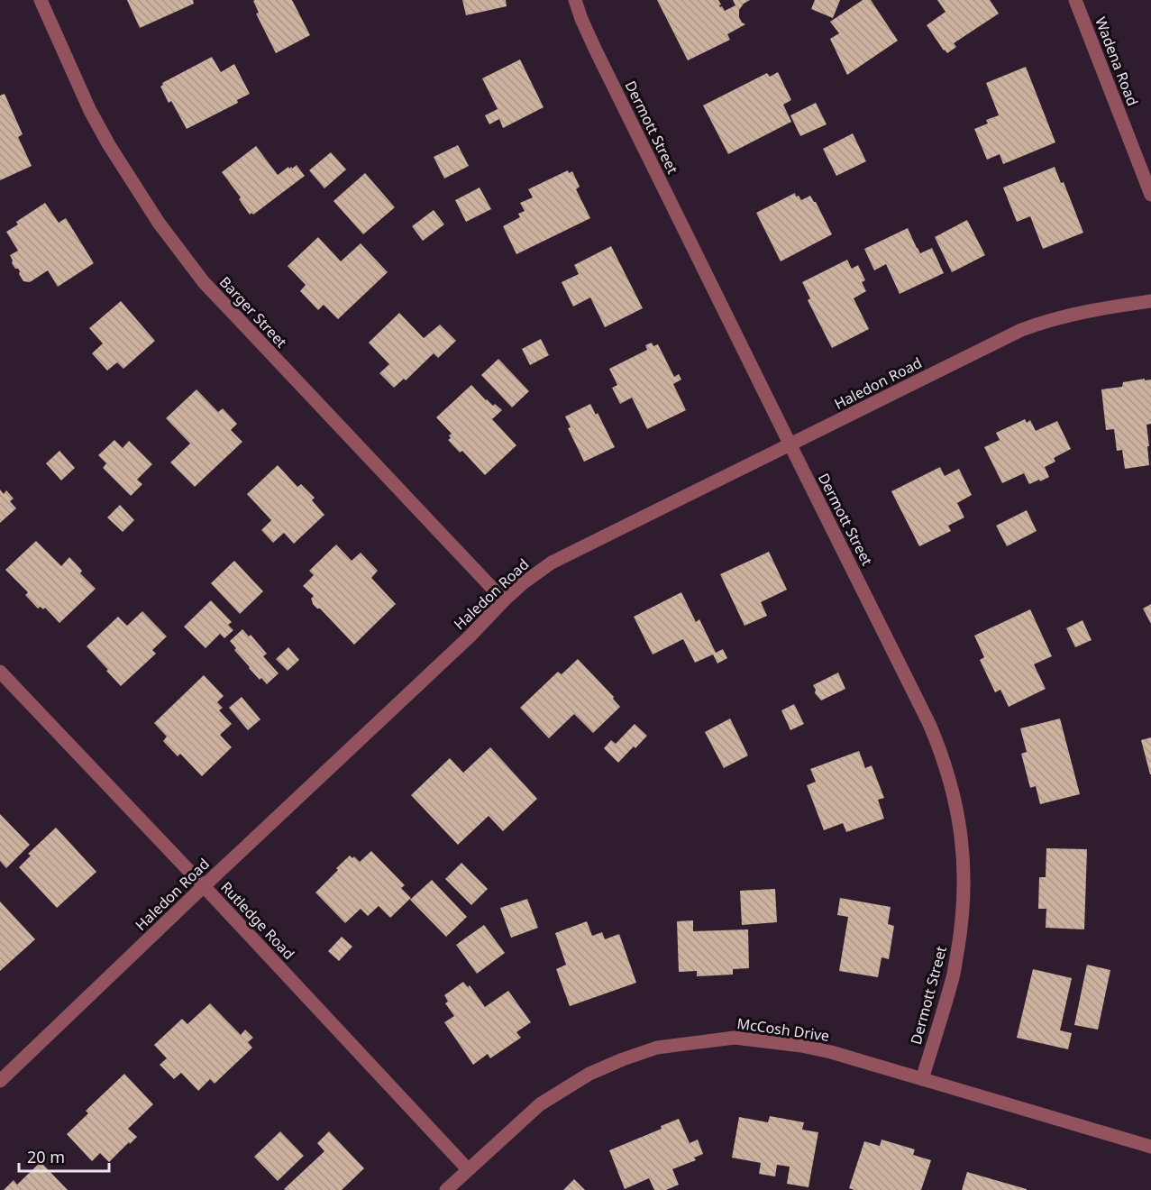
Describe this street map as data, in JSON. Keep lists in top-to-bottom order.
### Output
{
  "streets": {
    "street": [
      "Wadena Road",
      "Dermott Street",
      "Barger Street",
      "Haledon Road",
      "Rutledge Road",
      "McCosh Drive"
    ]
  },
  "crossings": [
    ["Dermott Street", "Haledon Road"],
    ["Dermott Street", "McCosh Drive"],
    ["Barger Street", "Haledon Road"],
    ["Haledon Road", "Rutledge Road"],
    ["Rutledge Road", "McCosh Drive"]
  ],
  "scale_bar": "20 m"
}
